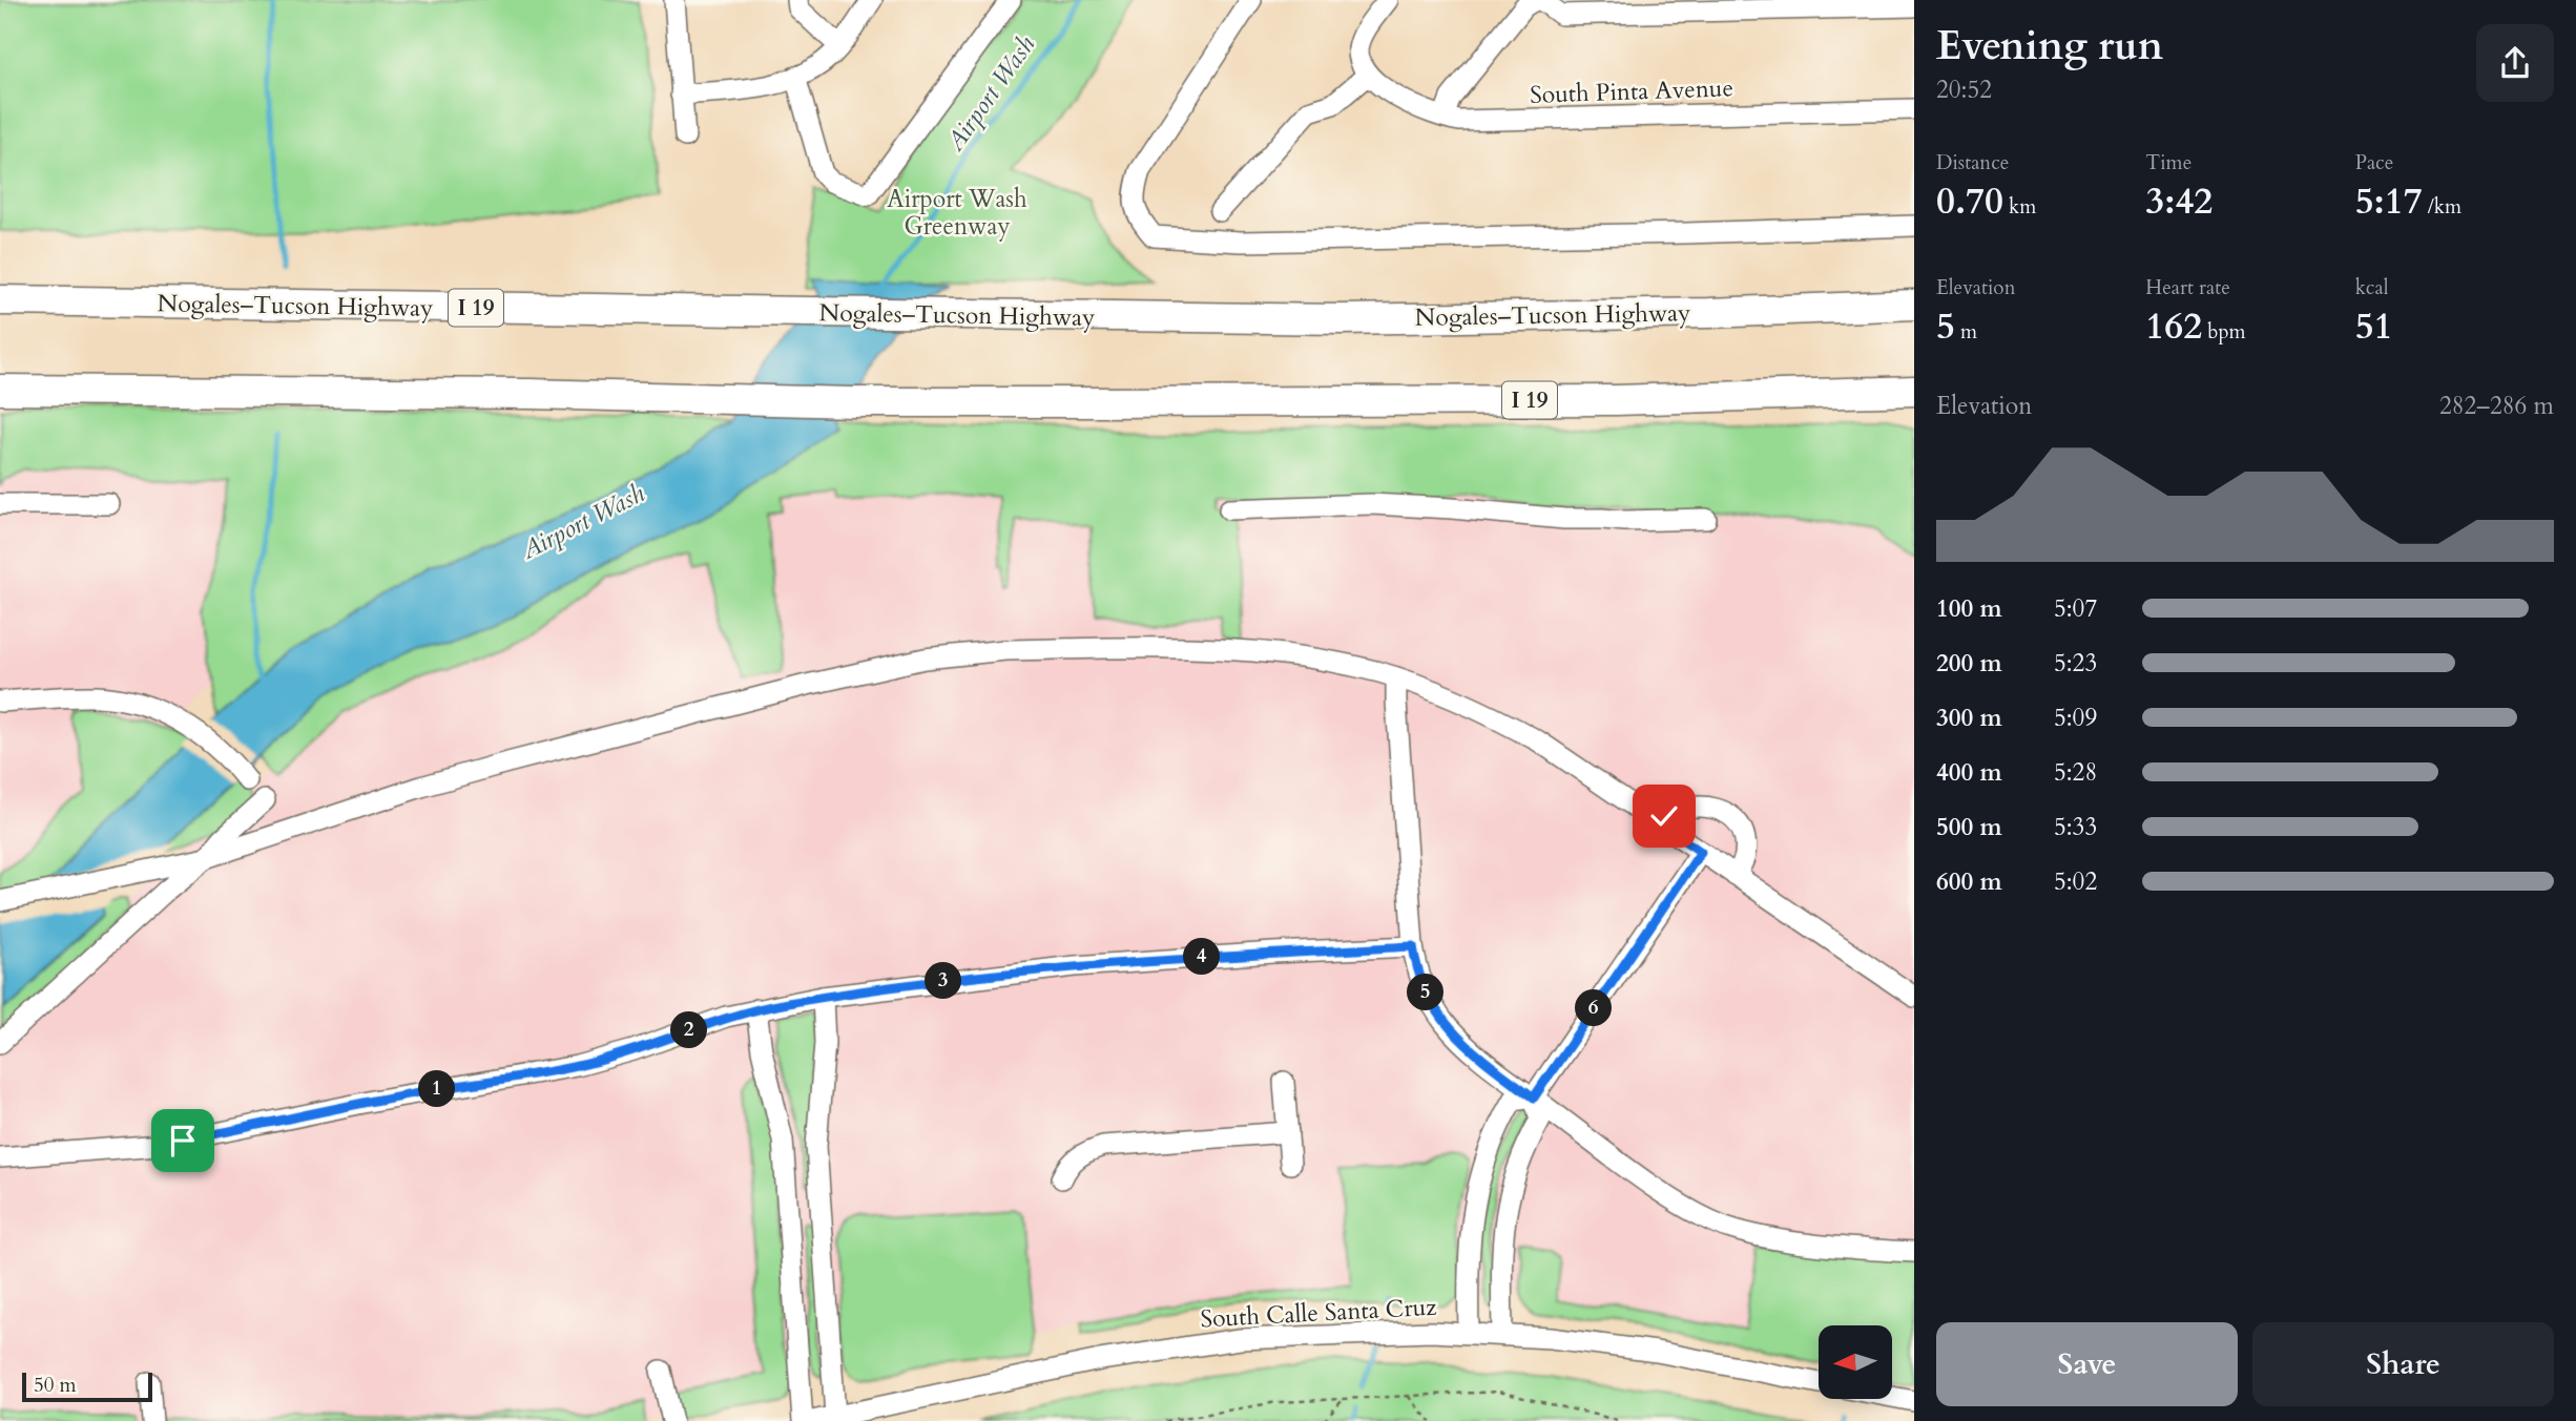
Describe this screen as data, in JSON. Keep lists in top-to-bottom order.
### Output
{
  "streets": {
    "highway": ["Nogales–Tucson Highway", "I 19"],
    "street": ["South Pinta Avenue", "South Calle Santa Cruz"]
  },
  "water": ["Airport Wash"],
  "parks": ["Airport Wash Greenway"],
  "scale_bar": "50 m",
  "north": "left",
  "page": {
    "heading": ["Evening run", "20:52"],
    "stats": [
      ["Distance", "0.70 km"],
      ["Time", "3:42"],
      ["Pace", "5:17 /km"],
      ["Elevation", "5 m"],
      ["Heart rate", "162 bpm"],
      ["kcal", "51"]
    ],
    "chart": ["Elevation", "282–286 m"],
    "list": [
      {
        "name": "100 m",
        "note": "5:07"
      },
      {
        "name": "200 m",
        "note": "5:23"
      },
      {
        "name": "300 m",
        "note": "5:09"
      },
      {
        "name": "400 m",
        "note": "5:28"
      },
      {
        "name": "500 m",
        "note": "5:33"
      },
      {
        "name": "600 m",
        "note": "5:02"
      }
    ],
    "pins": [
      "4",
      "3",
      "5",
      "6",
      "2",
      "1"
    ],
    "buttons": ["Save", "Share"],
    "scale": "50 m"
  }
}
